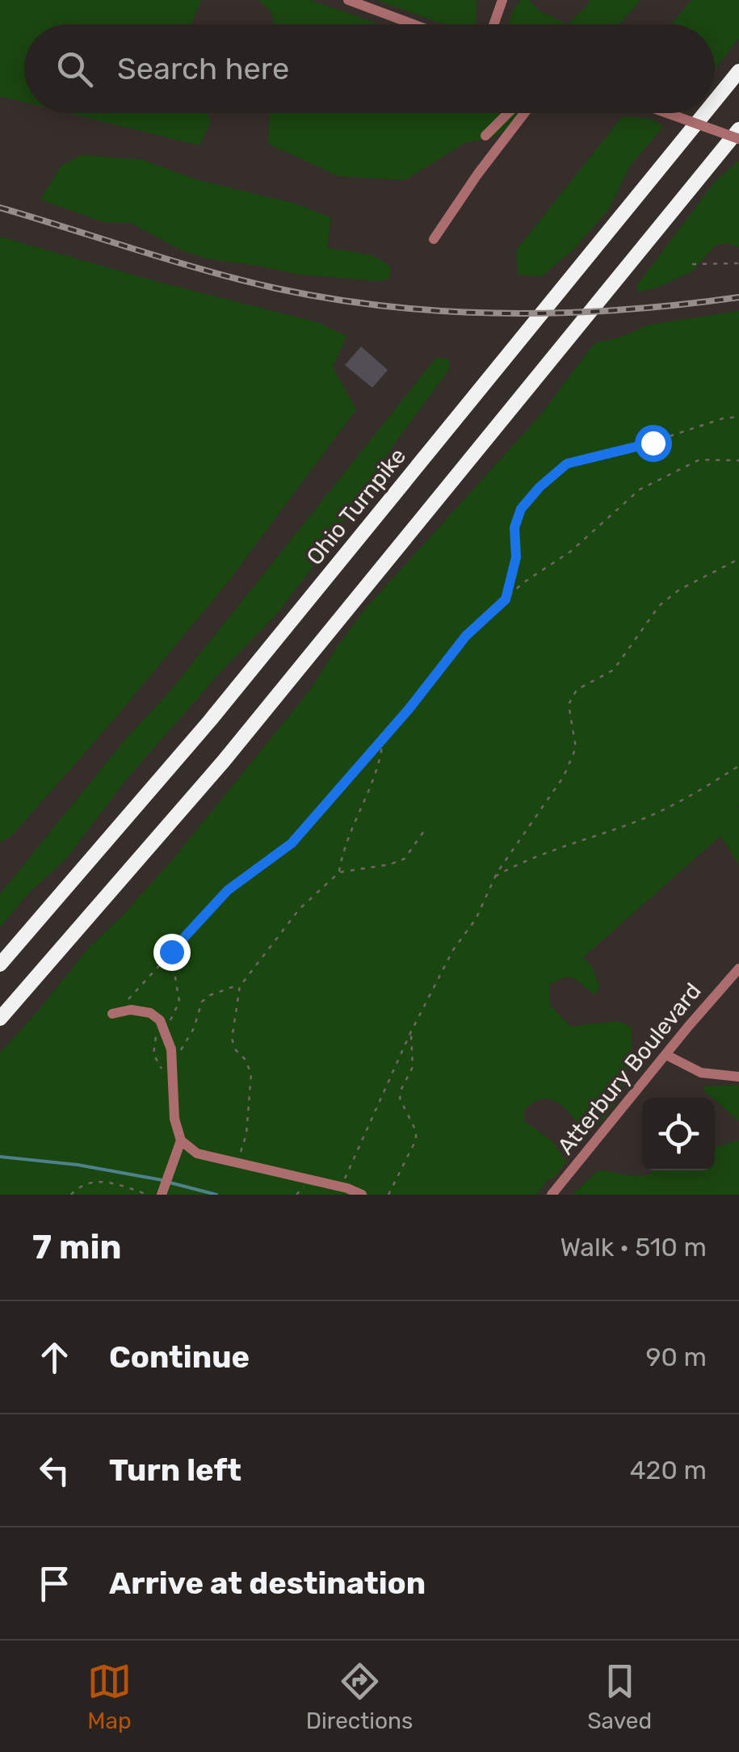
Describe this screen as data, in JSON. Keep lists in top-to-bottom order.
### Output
{
  "streets": {
    "highway": ["Ohio Turnpike"],
    "street": ["Atterbury Boulevard"]
  },
  "page": {
    "search": "Search here",
    "heading": ["7 min", "Walk · 510 m"],
    "list": [
      ["Continue", "90 m"],
      ["Turn left", "420 m"],
      "Arrive at destination"
    ],
    "nav": ["Map", "Directions", "Saved"]
  }
}
